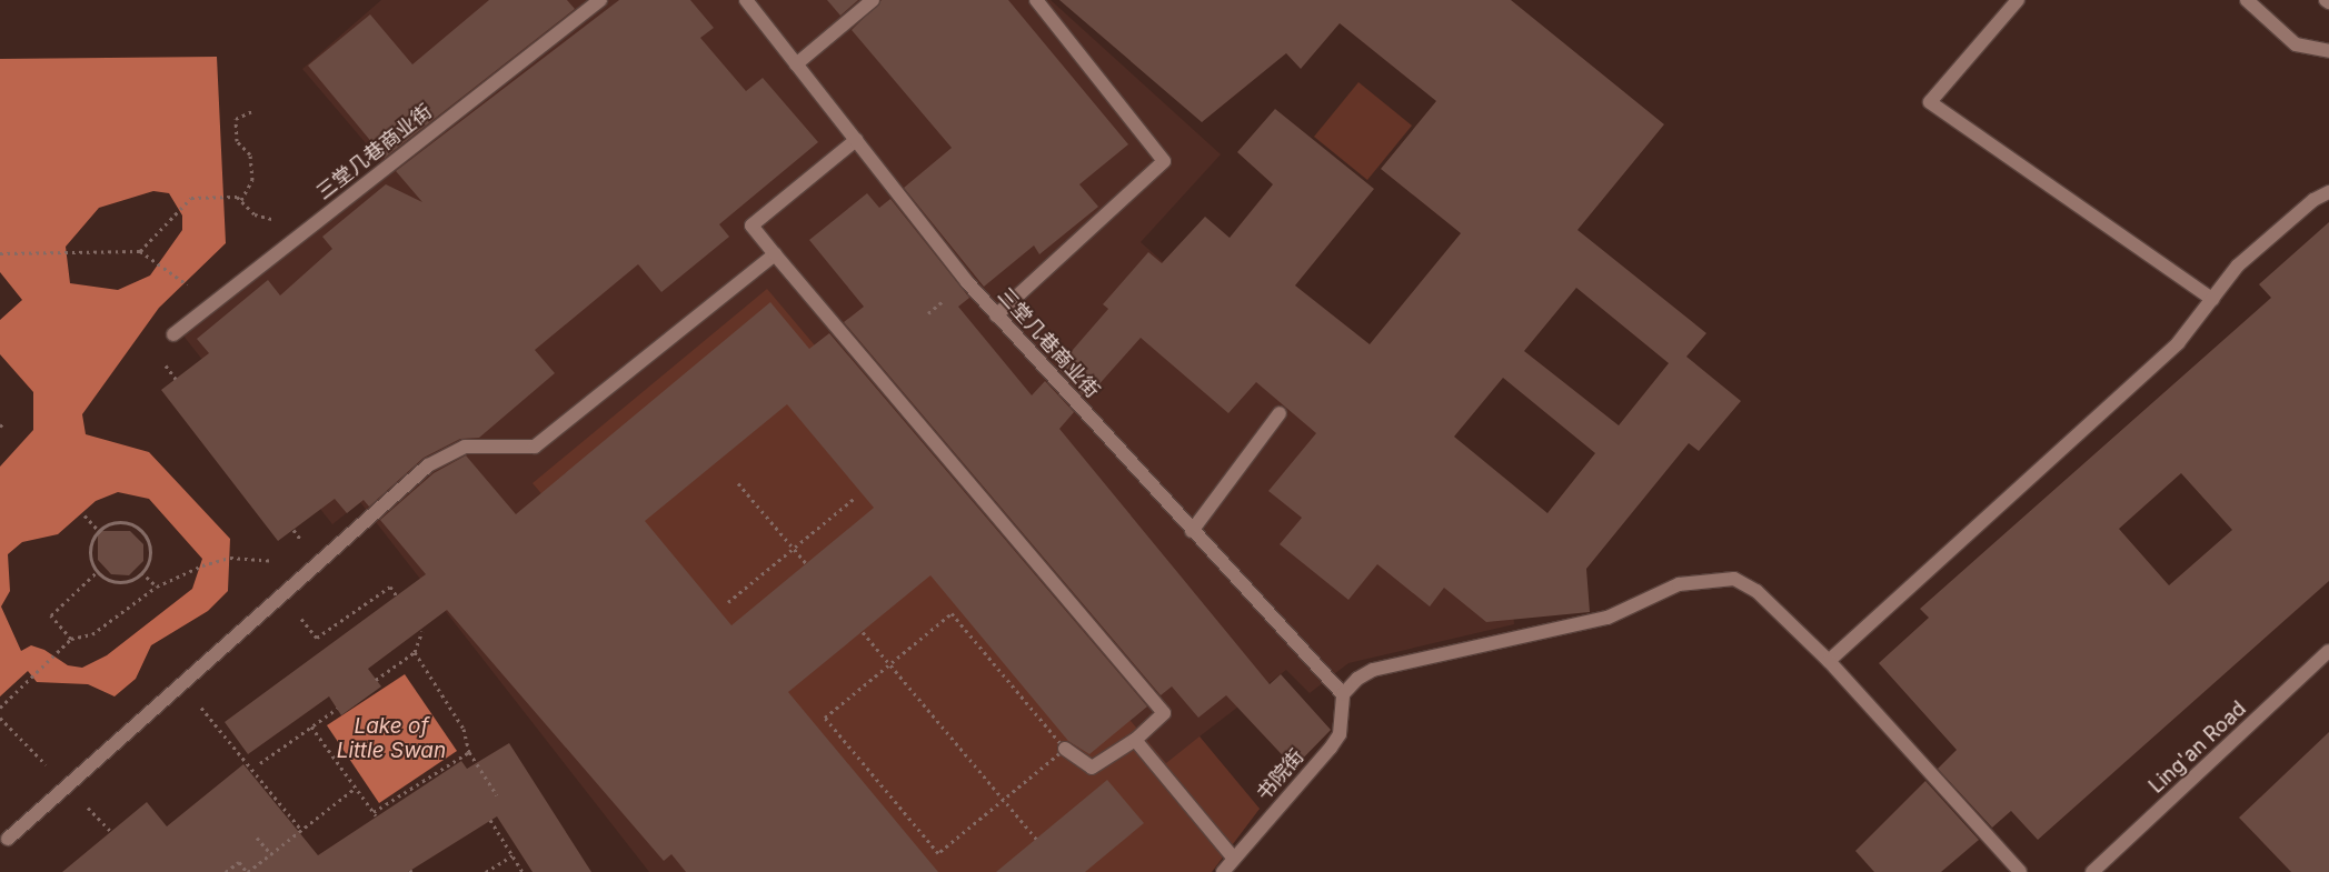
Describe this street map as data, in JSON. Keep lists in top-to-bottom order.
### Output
{
  "streets": {
    "street": ["三堂几巷商业街", "Ling'an Road", "书院街"]
  },
  "crossings": [
    ["三堂几巷商业街", "书院街"]
  ],
  "water": ["Lake of Little Swan"]
}
